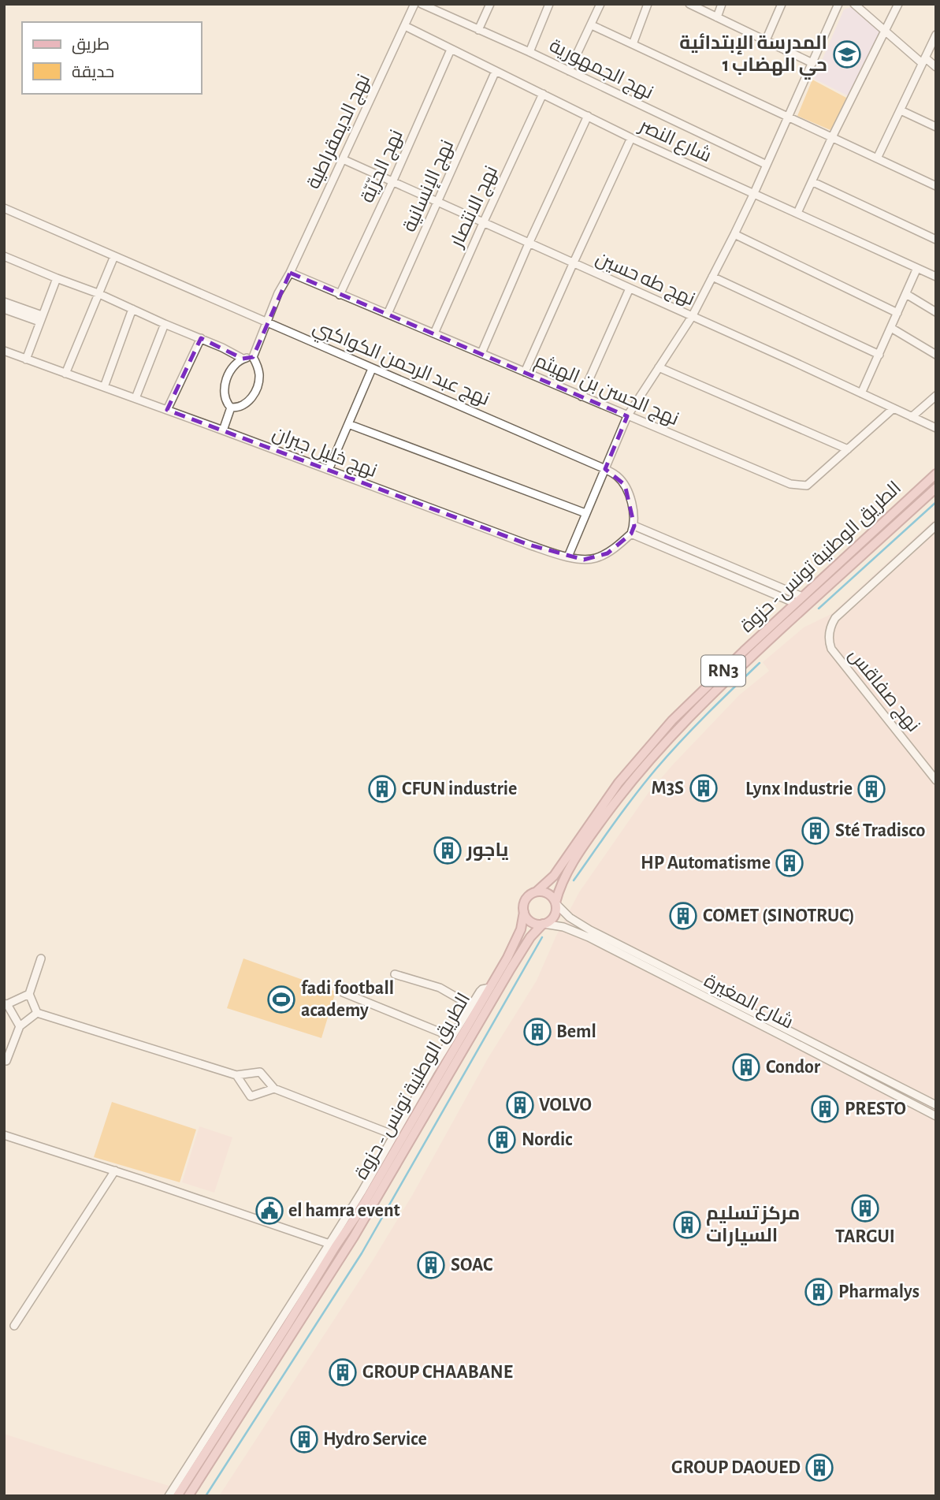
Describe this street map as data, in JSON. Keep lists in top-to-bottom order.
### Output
{
  "streets": {
    "main road": ["الطريق الوطنية تونس - حزوة", "RN3"],
    "street": [
      "نهج الجمهورية",
      "نهج الديمقراطية",
      "شارع النصر",
      "نهج الحرّيّة",
      "نهج الإنسانية",
      "نهج الانتصار",
      "نهج طه حسين",
      "نهج عبد الرحمن الكواكبي",
      "نهج الحسن بن الهيثم",
      "نهج خليل جبران",
      "نهج صفاقس",
      "شارع المغيرة"
    ]
  },
  "crossings": [
    ["نهج الديمقراطية", "شارع النصر"],
    ["نهج الديمقراطية", "نهج طه حسين"],
    ["نهج الديمقراطية", "نهج عبد الرحمن الكواكبي"],
    ["نهج الديمقراطية", "نهج الحسن بن الهيثم"],
    ["شارع النصر", "نهج الحرّيّة"],
    ["شارع النصر", "نهج الإنسانية"],
    ["شارع النصر", "نهج الانتصار"],
    ["نهج الحرّيّة", "نهج طه حسين"],
    ["نهج الحرّيّة", "نهج الحسن بن الهيثم"],
    ["نهج الإنسانية", "نهج طه حسين"],
    ["نهج الإنسانية", "نهج الحسن بن الهيثم"],
    ["نهج الانتصار", "نهج طه حسين"],
    ["نهج الانتصار", "نهج الحسن بن الهيثم"],
    ["نهج طه حسين", "نهج الحسن بن الهيثم"],
    ["الطريق الوطنية تونس - حزوة", "RN3"],
    ["الطريق الوطنية تونس - حزوة", "شارع المغيرة"],
    ["RN3", "شارع المغيرة"]
  ],
  "places": {
    "school or university": ["المدرسة الإبتدائية حي الهضاب 1"],
    "building": [
      "M3S",
      "CFUN industrie",
      "Lynx Industrie",
      "Sté Tradisco",
      "ياجور",
      "HP Automatisme",
      "COMET (SINOTRUC)",
      "Beml",
      "Condor",
      "VOLVO",
      "PRESTO",
      "Nordic",
      "TARGUI",
      "مركز تسليم السيارات",
      "SOAC",
      "Pharmalys",
      "GROUP CHAABANE",
      "Hydro Service",
      "GROUP DAOUED"
    ],
    "sports": ["fadi football academy"],
    "public building": ["el hamra event"]
  },
  "legend": ["طريق", "حديقة"]
}
